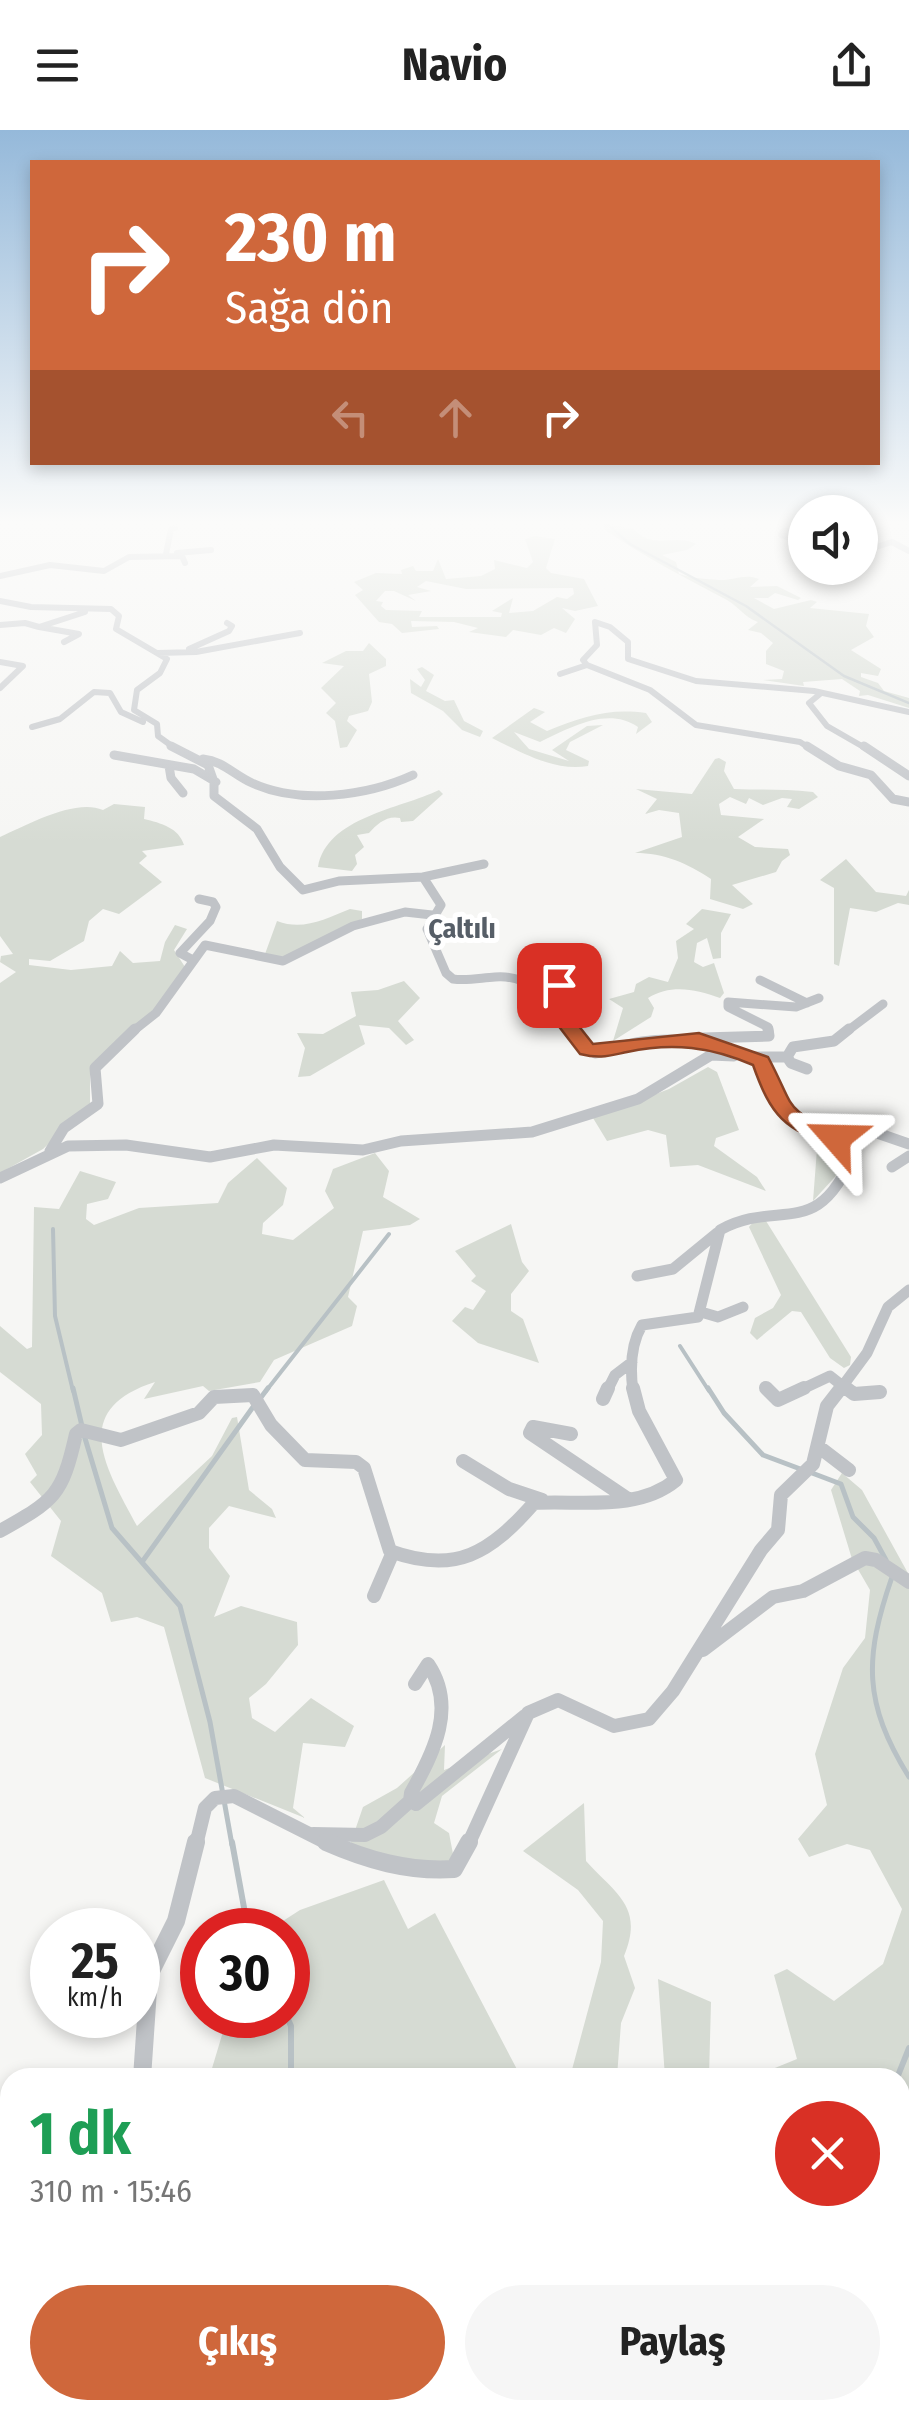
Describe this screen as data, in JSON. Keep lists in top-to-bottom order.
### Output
{
  "districts": ["Çaltılı"],
  "page": {
    "header": "Navio",
    "turn": ["230 m", "Sağa dön"],
    "speed": "25 km/h",
    "limit": "30",
    "heading": ["1 dk", "310 m · 15:46"],
    "buttons": ["Çıkış", "Paylaş"]
  }
}
